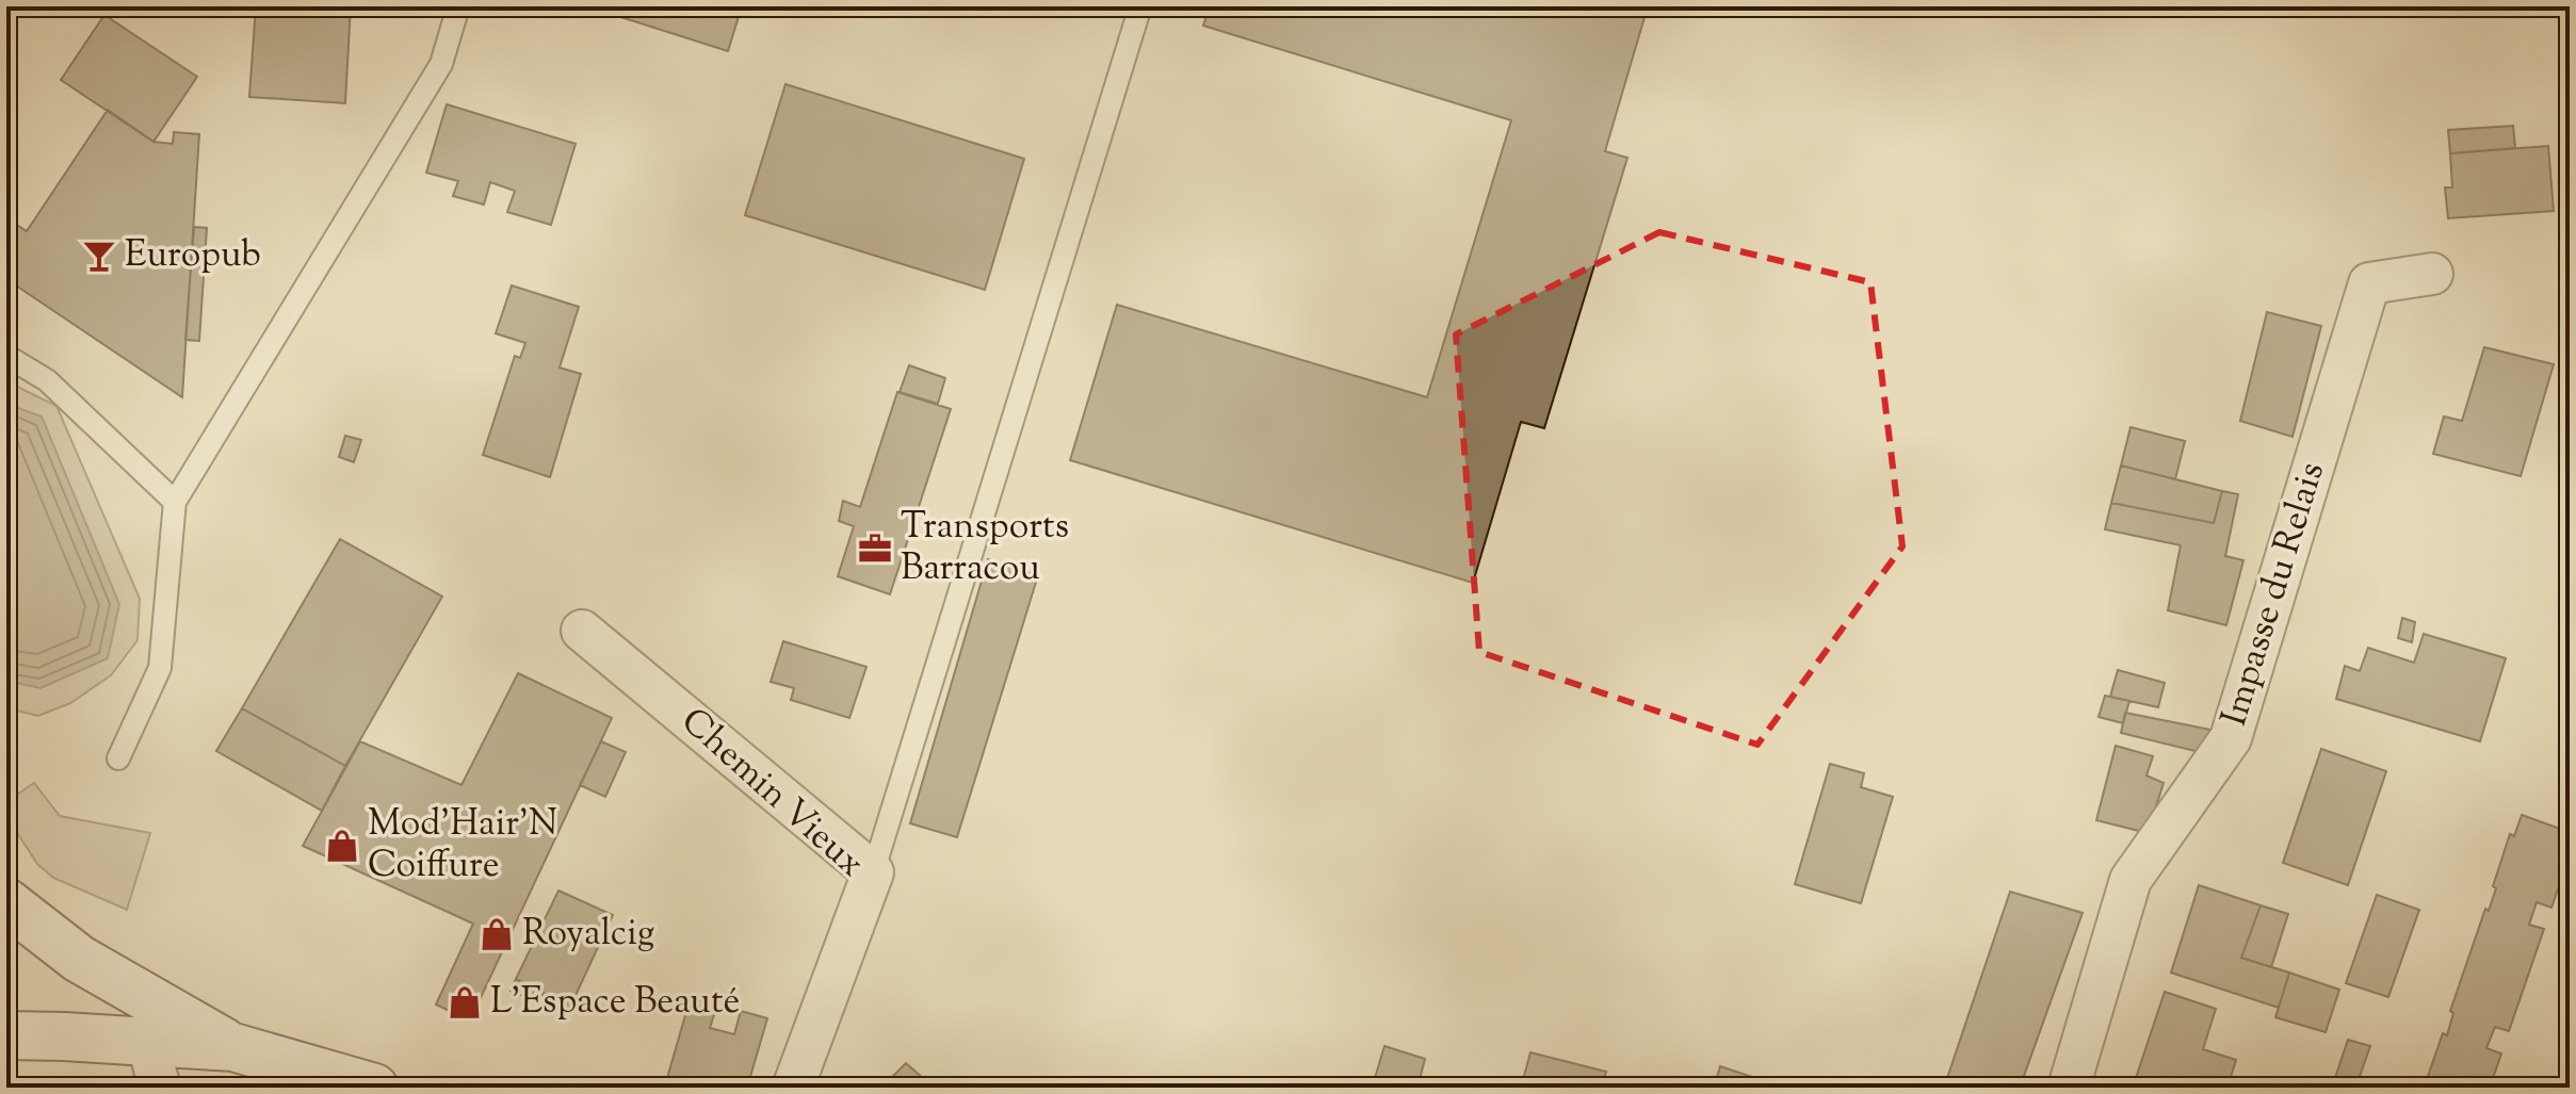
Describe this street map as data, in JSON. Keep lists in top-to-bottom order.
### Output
{
  "streets": {
    "street": ["Impasse du Relais", "Chemin Vieux"]
  },
  "places": {
    "bar": ["Europub"],
    "office": ["Transports Barracou"],
    "shop": ["Mod'Hair'N Coiffure", "Royalcig", "L'Espace Beauté"]
  }
}
